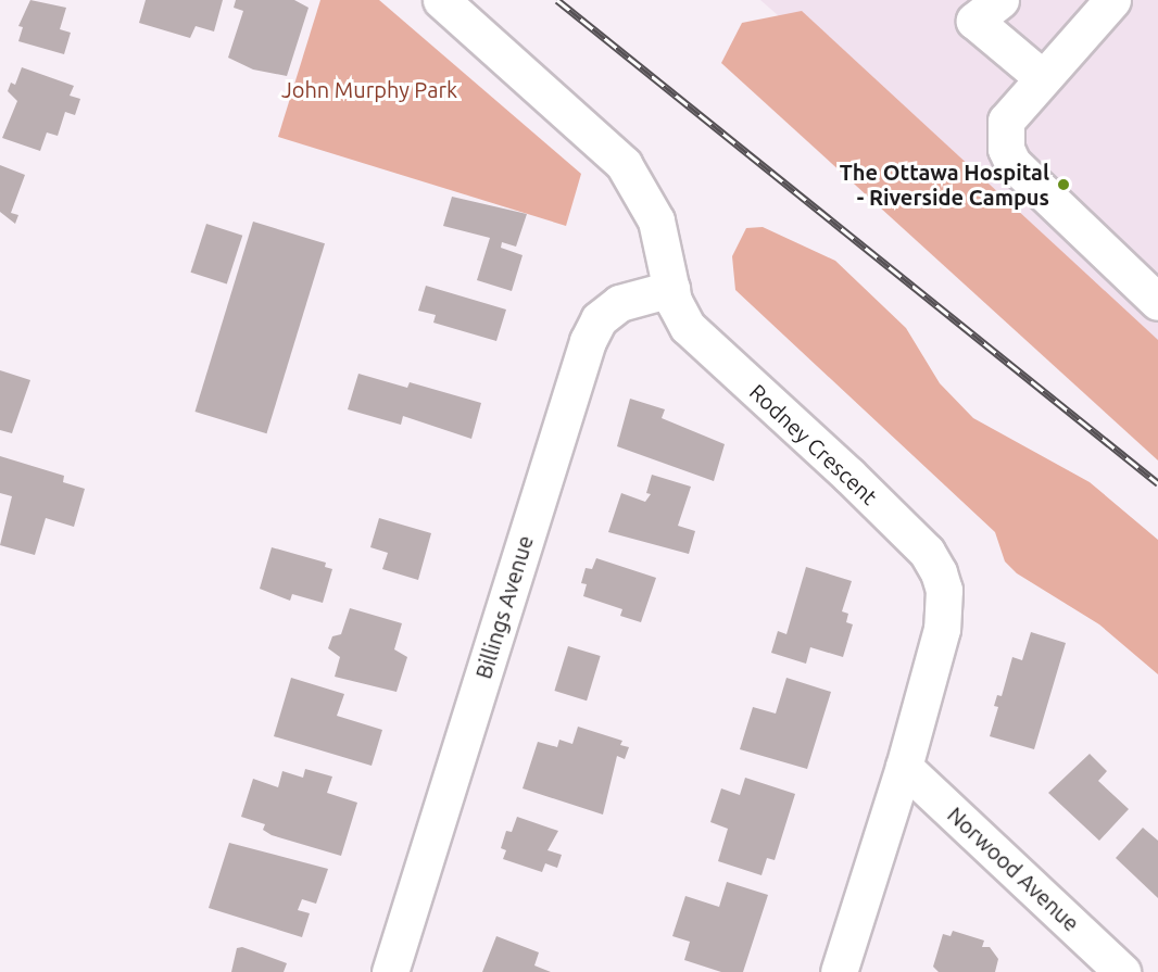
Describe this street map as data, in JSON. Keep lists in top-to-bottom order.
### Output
{
  "streets": {
    "street": ["Rodney Crescent", "Billings Avenue", "Norwood Avenue"]
  },
  "crossings": [
    ["Rodney Crescent", "Billings Avenue"],
    ["Rodney Crescent", "Norwood Avenue"]
  ],
  "parks": ["John Murphy Park"],
  "places": ["The Ottawa Hospital - Riverside Campus"]
}
